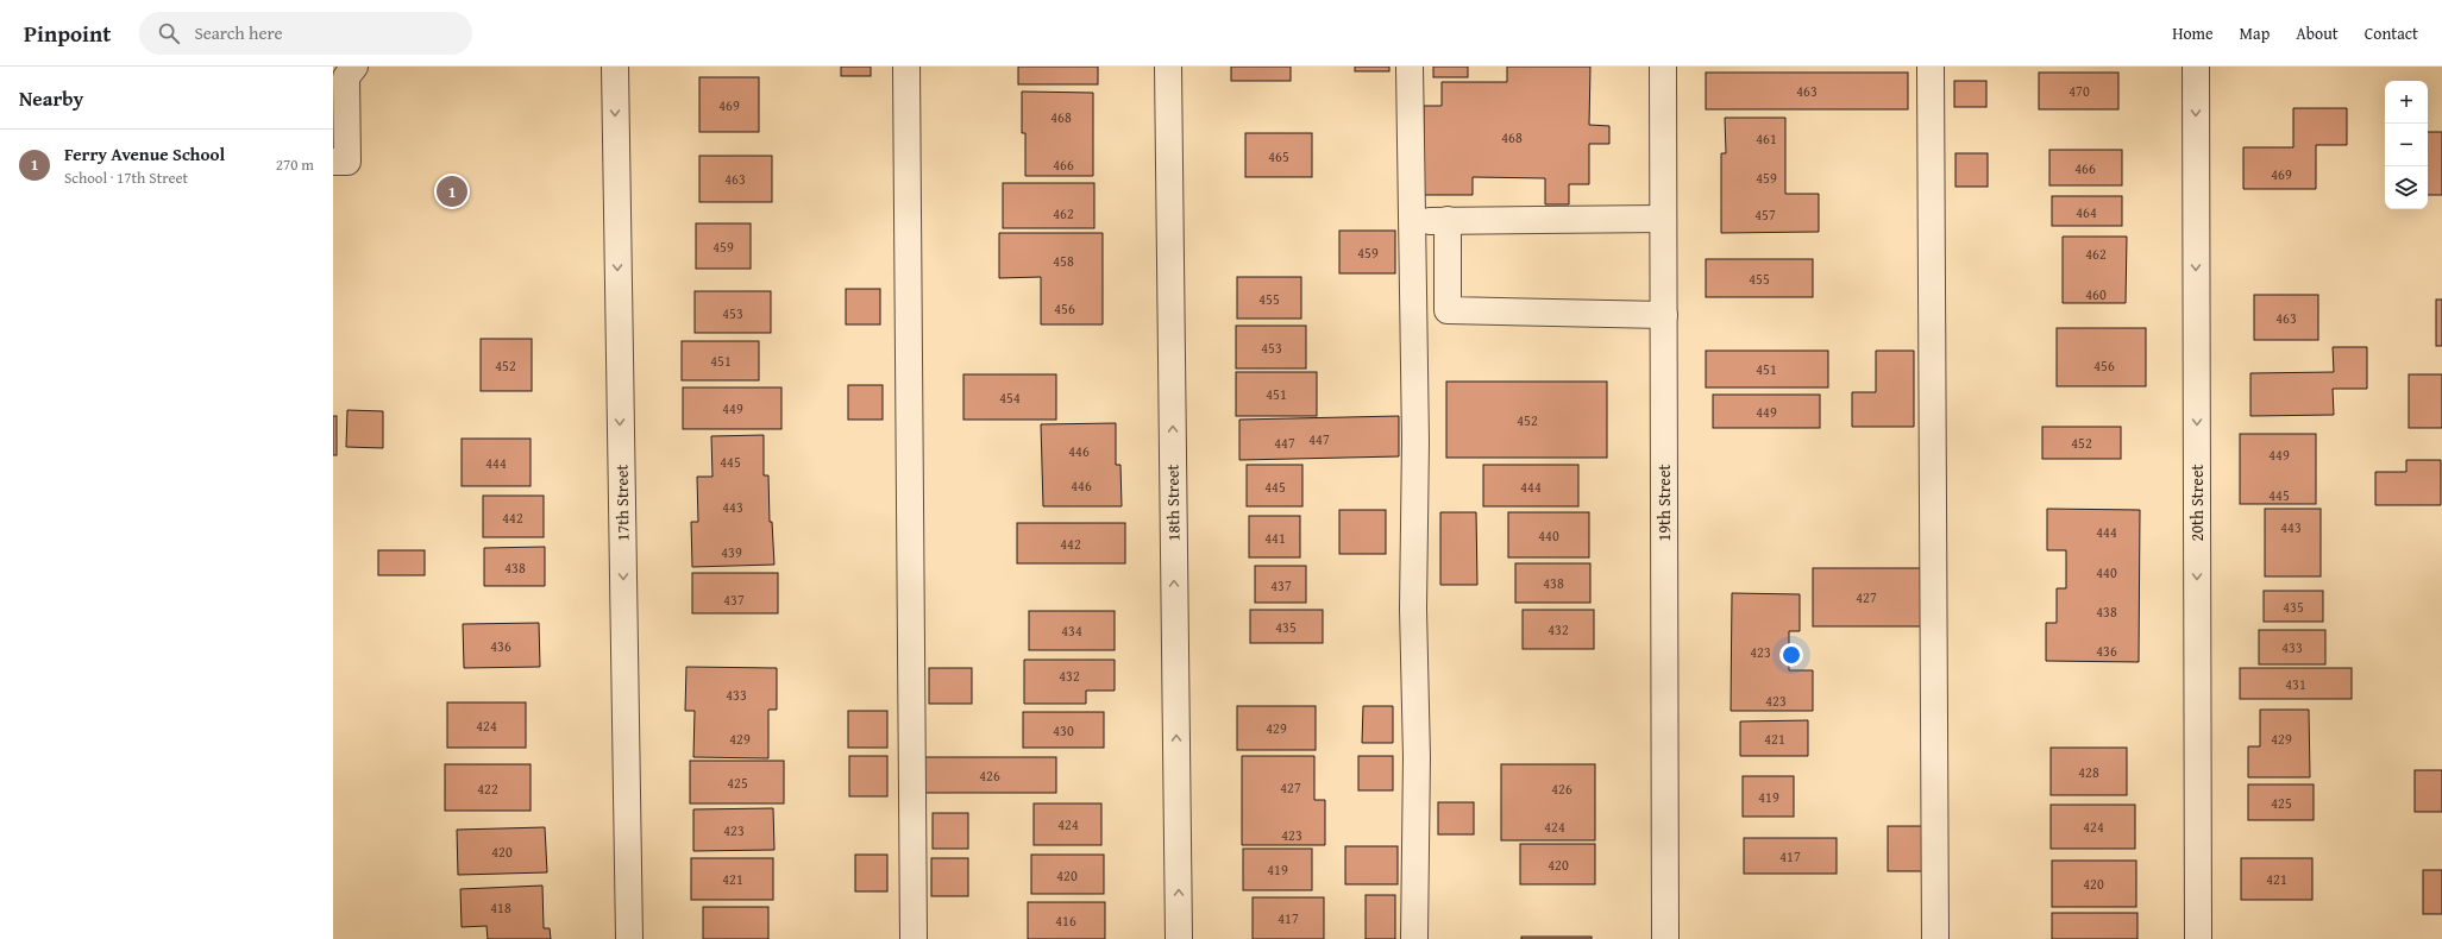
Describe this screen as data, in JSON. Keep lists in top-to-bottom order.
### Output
{
  "streets": {
    "street": [
      "17th Street",
      "18th Street",
      "19th Street",
      "20th Street"
    ]
  },
  "one_way": ["17th Street", "18th Street", "20th Street"],
  "house_numbers": [
    "463",
    "470",
    "469",
    "468",
    "468",
    "461",
    "465",
    "466",
    "466",
    "469",
    "459",
    "463",
    "464",
    "462",
    "457",
    "459",
    "459",
    "462",
    "458",
    "455",
    "460",
    "455",
    "456",
    "453",
    "463",
    "453",
    "451",
    "452",
    "456",
    "451",
    "451",
    "454",
    "449",
    "449",
    "452",
    "447",
    "447",
    "452",
    "446",
    "449",
    "445",
    "444",
    "446",
    "445",
    "444",
    "445",
    "443",
    "442",
    "443",
    "444",
    "440",
    "441",
    "442",
    "439",
    "438",
    "440",
    "438",
    "437",
    "427",
    "437",
    "435",
    "438",
    "435",
    "432",
    "434",
    "436",
    "433",
    "436",
    "423",
    "432",
    "431",
    "433",
    "423",
    "424",
    "429",
    "430",
    "429",
    "421",
    "429",
    "428",
    "426",
    "425",
    "427",
    "422",
    "426",
    "419",
    "425",
    "424",
    "424",
    "424",
    "423",
    "423",
    "420",
    "417",
    "420",
    "419",
    "420",
    "421",
    "421",
    "420",
    "418",
    "417",
    "416"
  ],
  "page": {
    "header": "Pinpoint",
    "search": "Search here",
    "nav": [
      "Home",
      "Map",
      "About",
      "Contact"
    ],
    "heading": "Nearby",
    "map_buttons": ["+", "−"],
    "list": [
      {
        "mark": "1",
        "name": "Ferry Avenue School",
        "note": "School · 17th Street",
        "value": "270 m"
      }
    ],
    "pins": "1"
  }
}
